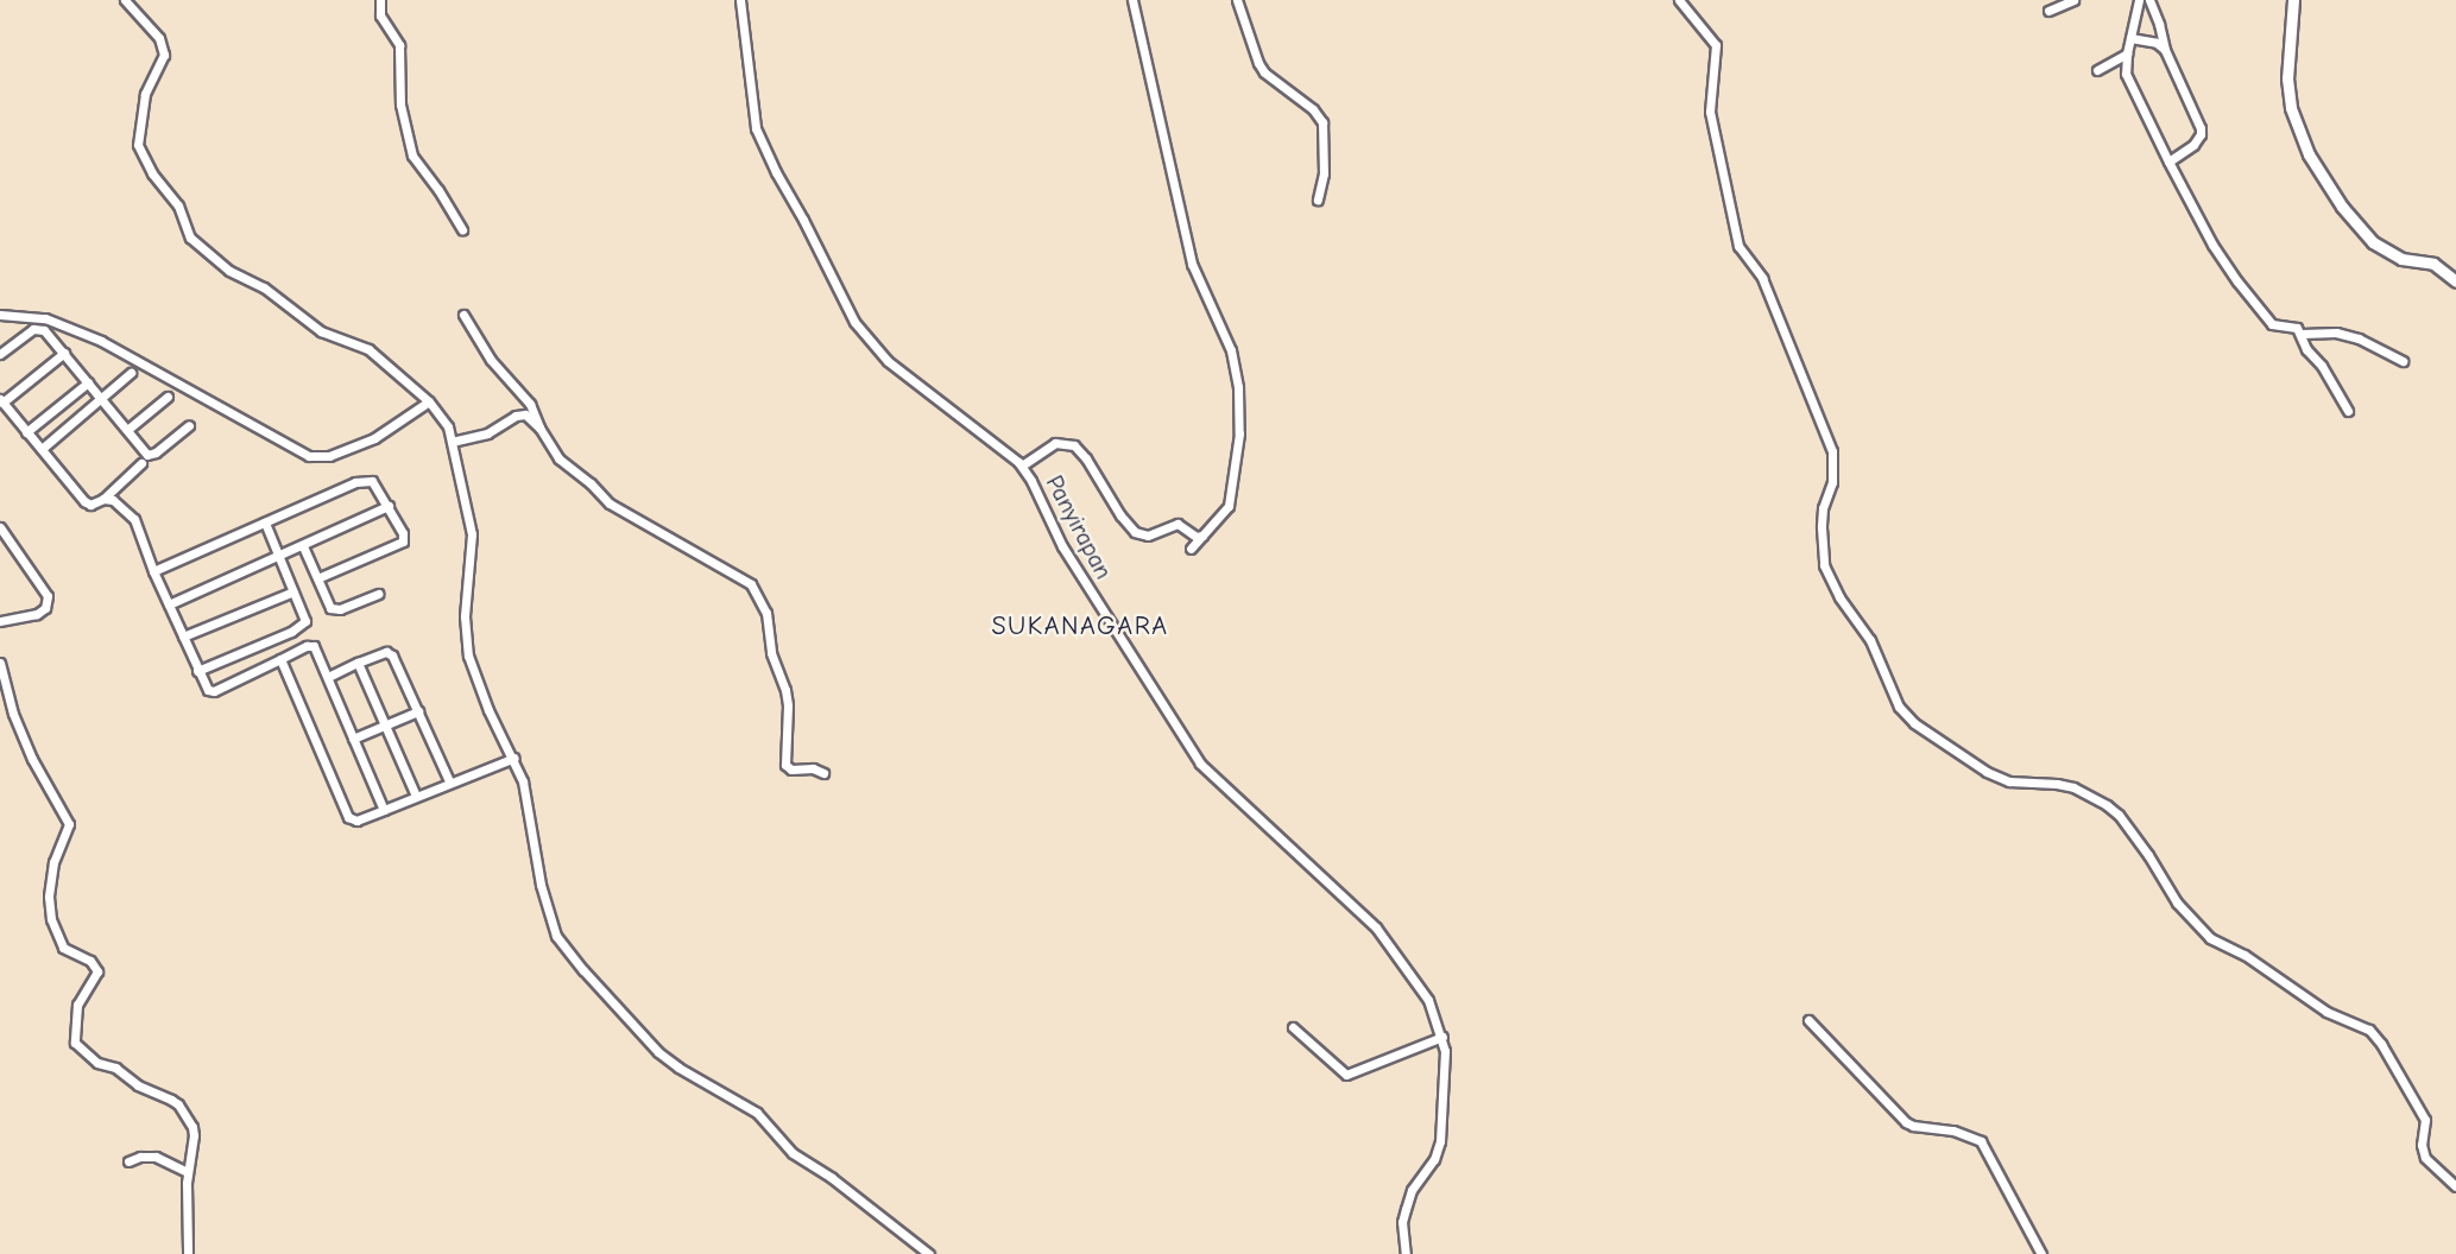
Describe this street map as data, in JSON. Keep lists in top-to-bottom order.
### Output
{
  "streets": {
    "street": ["Panyirapan"]
  },
  "districts": ["SUKANAGARA"]
}
